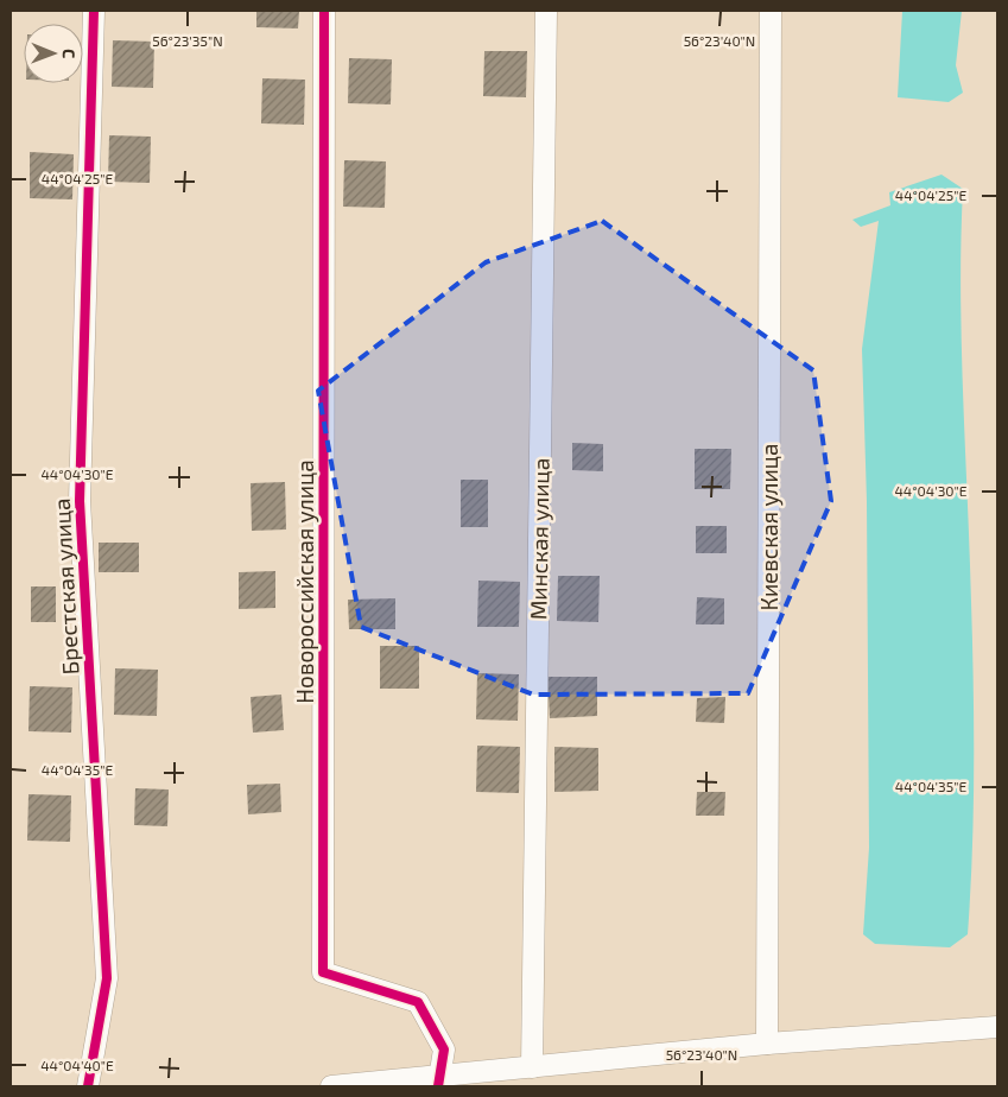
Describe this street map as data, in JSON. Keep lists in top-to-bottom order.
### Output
{
  "streets": {
    "street": [
      "Киевская улица",
      "Минская улица",
      "Новороссийская улица",
      "Брестская улица"
    ]
  },
  "north": "right",
  "coordinates": [
    "56°23'35\"N",
    "56°23'40\"N",
    "44°04'25\"E",
    "44°04'30\"E",
    "44°04'35\"E",
    "44°04'40\"E"
  ]
}
